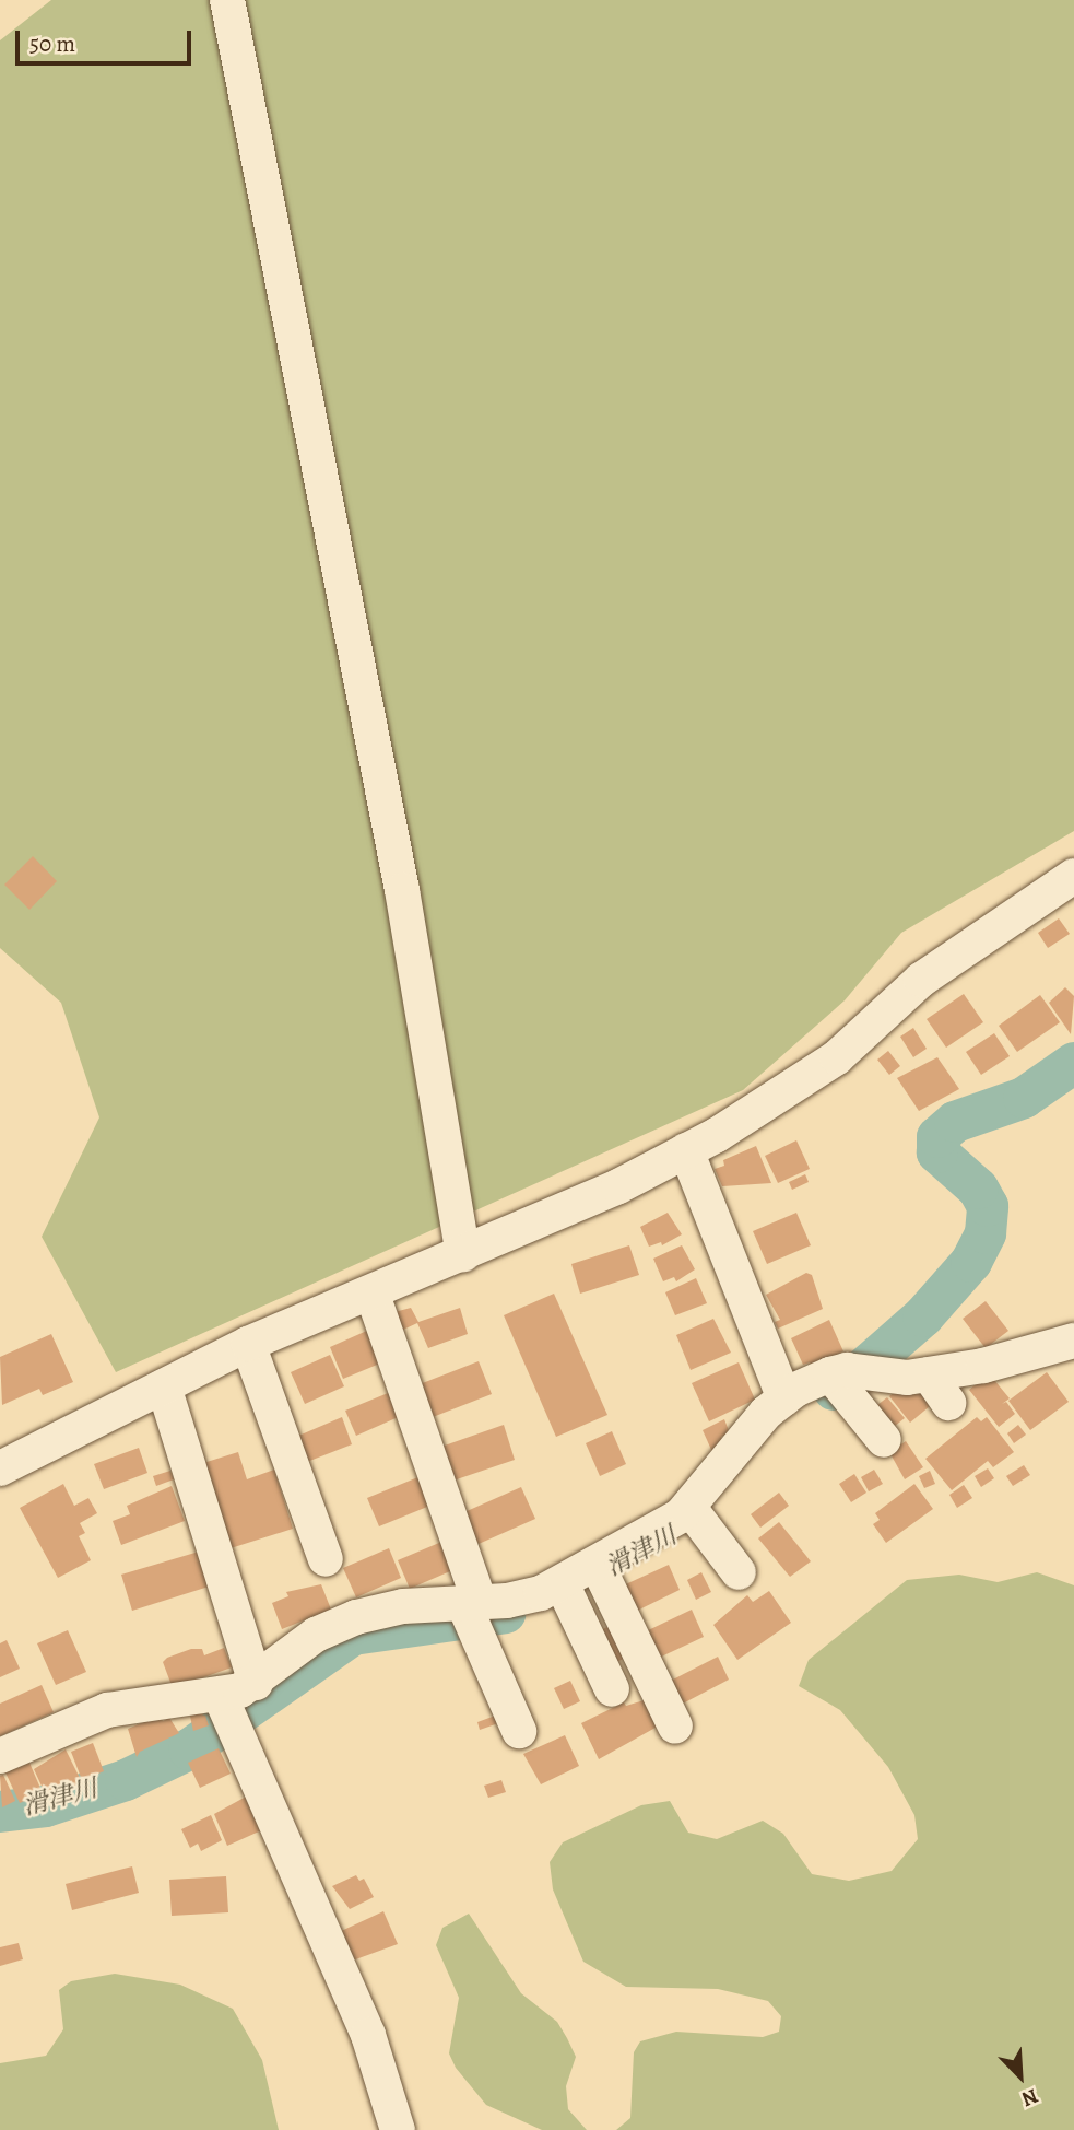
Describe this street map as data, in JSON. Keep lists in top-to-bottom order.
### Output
{
  "water": ["滑津川"],
  "scale_bar": "50 m",
  "north": "bottom right"
}
